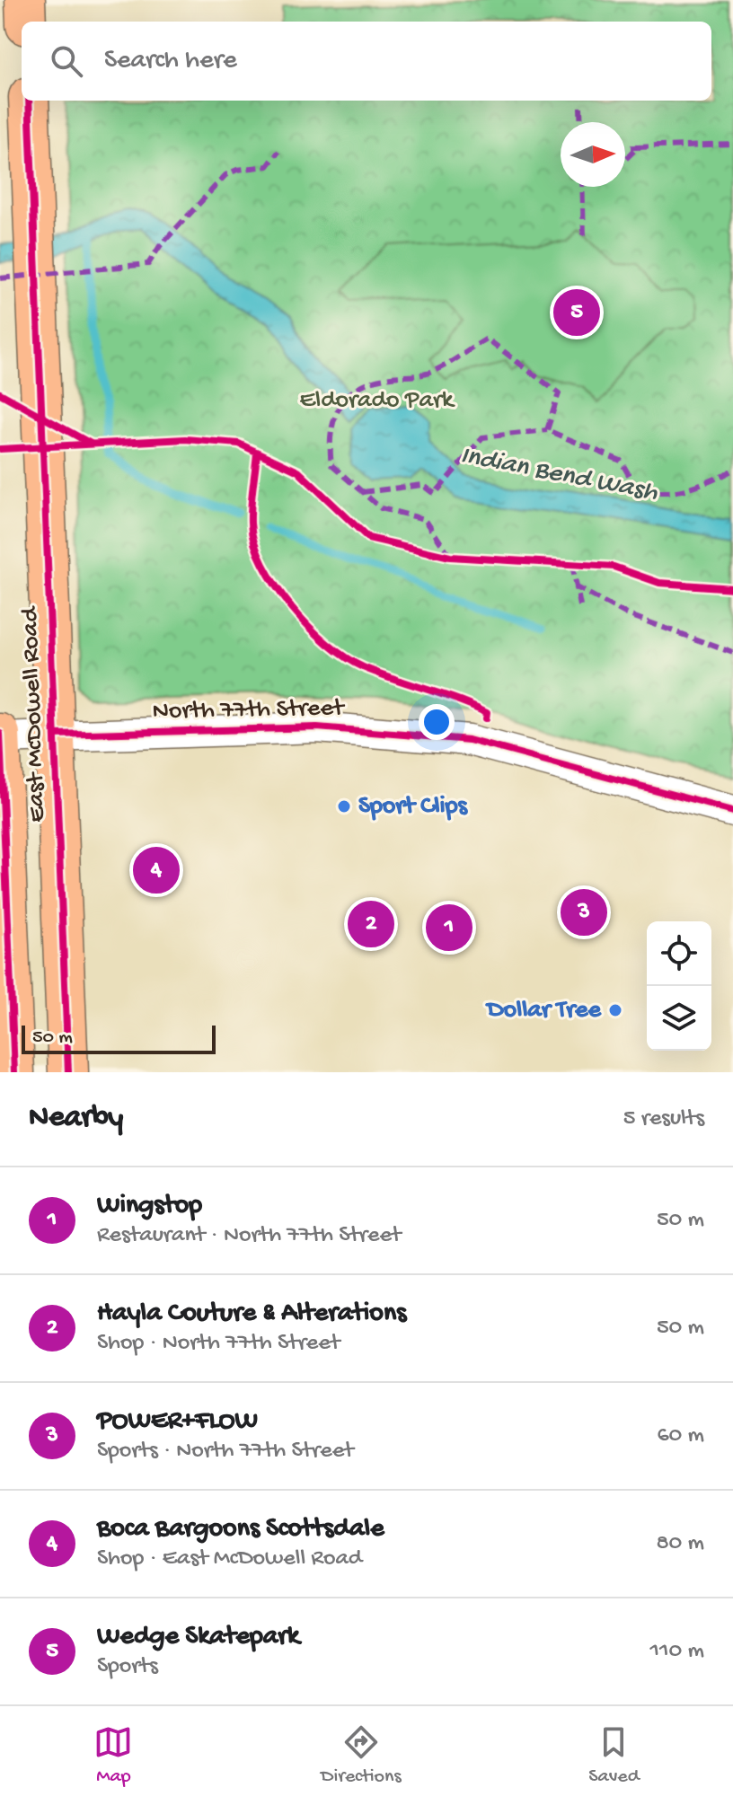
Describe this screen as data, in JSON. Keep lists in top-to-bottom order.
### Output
{
  "streets": {
    "main road": ["East McDowell Road"],
    "street": ["North 77th Street"]
  },
  "crossings": [
    ["North 77th Street", "East McDowell Road"]
  ],
  "water": ["Indian Bend Wash"],
  "parks": ["Eldorado Park"],
  "places": ["Sport Clips", "Dollar Tree"],
  "scale_bar": "50 m",
  "north": "right",
  "page": {
    "search": "Search here",
    "pins": [
      "5",
      "4",
      "3",
      "2",
      "1"
    ],
    "scale": "50 m",
    "heading": ["Nearby", "5 results"],
    "list": [
      {
        "mark": "1",
        "name": "Wingstop",
        "note": "Restaurant · North 77th Street",
        "value": "50 m"
      },
      {
        "mark": "2",
        "name": "Hayla Couture & Alterations",
        "note": "Shop · North 77th Street",
        "value": "50 m"
      },
      {
        "mark": "3",
        "name": "POWER+FLOW",
        "note": "Sports · North 77th Street",
        "value": "60 m"
      },
      {
        "mark": "4",
        "name": "Boca Bargoons Scottsdale",
        "note": "Shop · East McDowell Road",
        "value": "80 m"
      },
      {
        "mark": "5",
        "name": "Wedge Skatepark",
        "note": "Sports",
        "value": "110 m"
      }
    ],
    "nav": ["Map", "Directions", "Saved"]
  }
}
